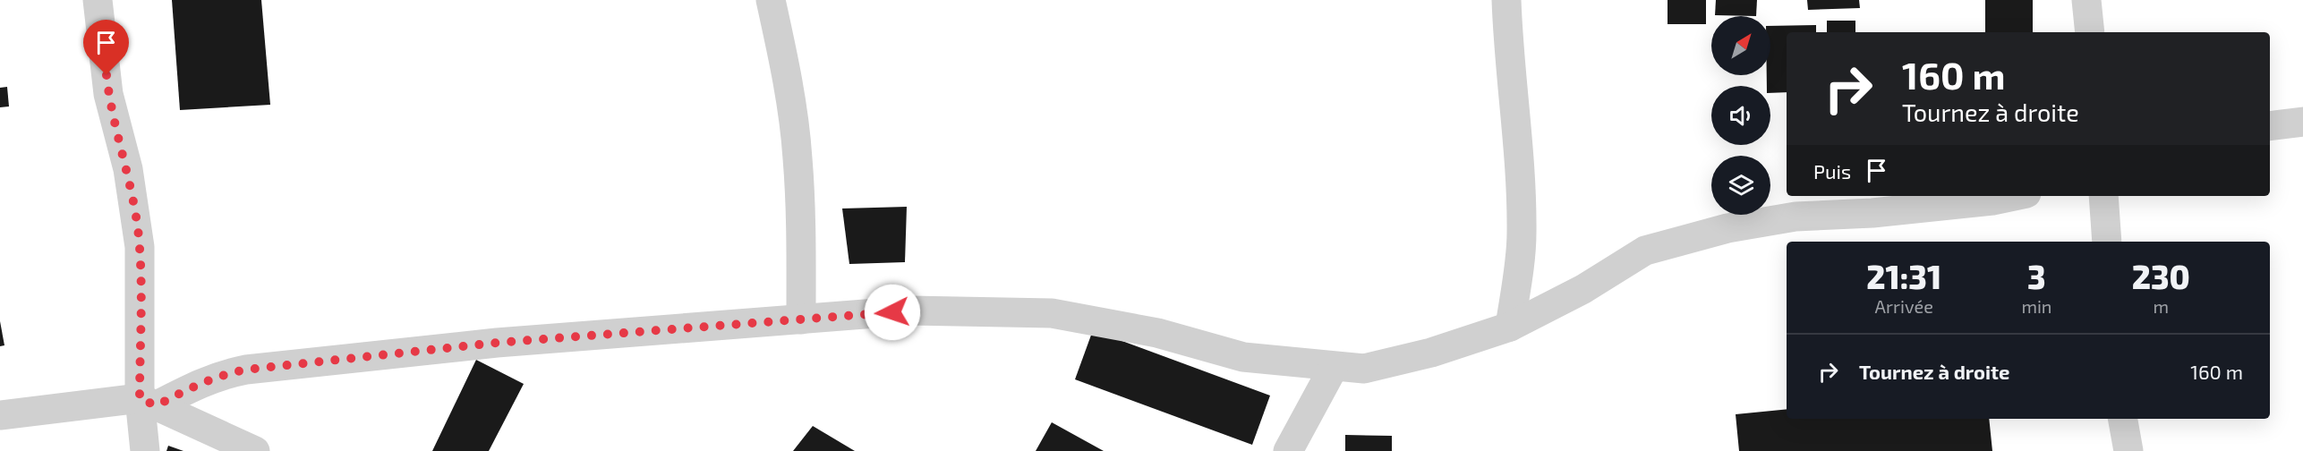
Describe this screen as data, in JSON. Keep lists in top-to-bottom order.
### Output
{
  "north": "top right",
  "page": {
    "turn": ["160 m", "Tournez à droite"],
    "then": "Puis",
    "eta": [
      "21:31",
      "Arrivée",
      "3",
      "min",
      "230",
      "m"
    ],
    "list": [
      {
        "name": "Tournez à droite",
        "value": "160 m"
      }
    ]
  }
}
